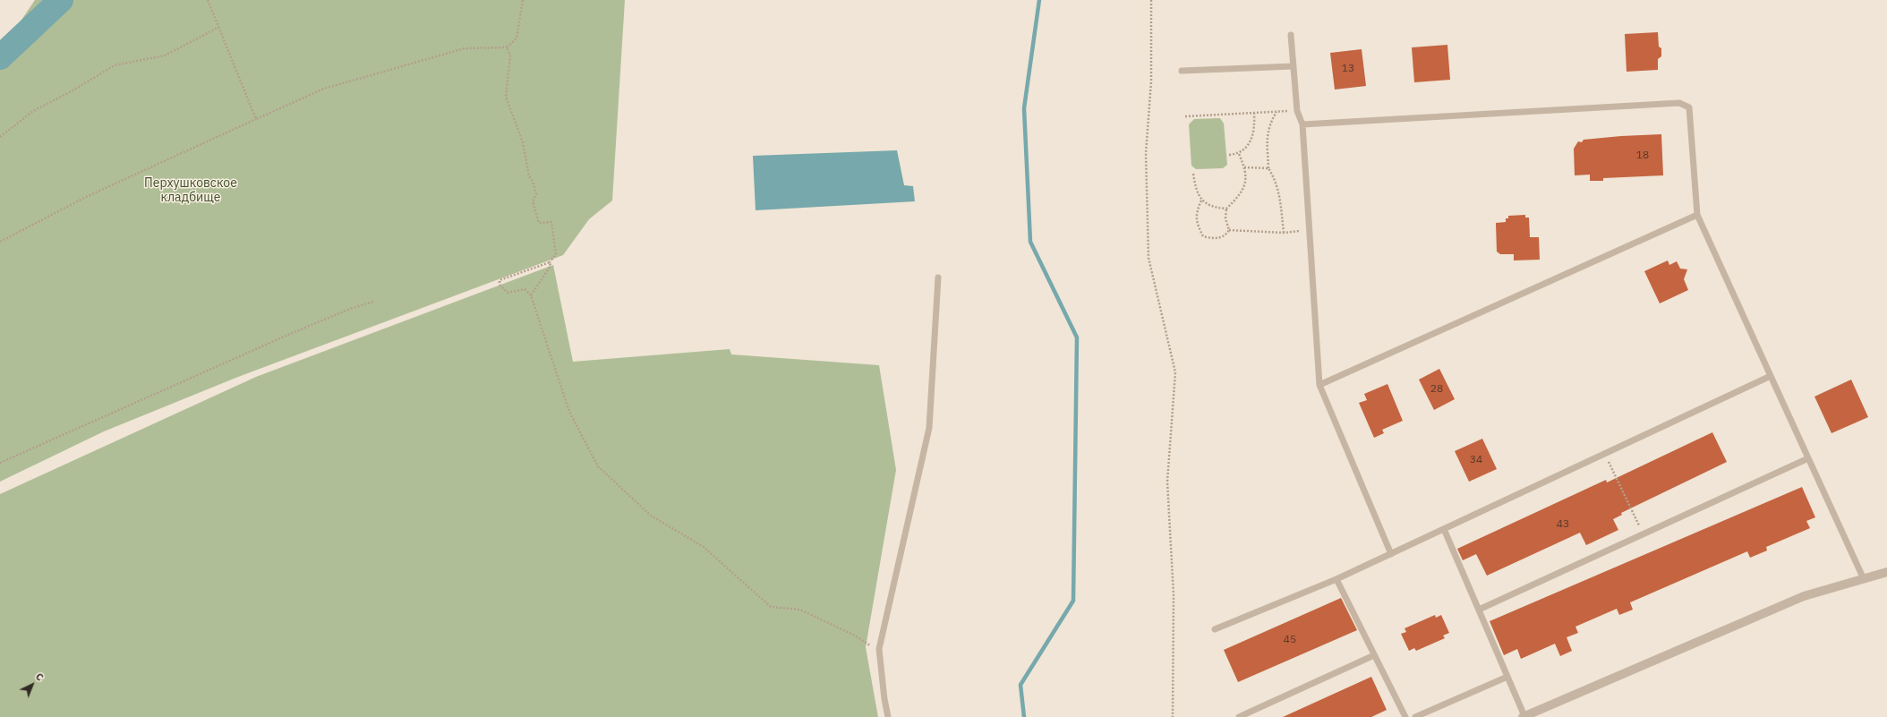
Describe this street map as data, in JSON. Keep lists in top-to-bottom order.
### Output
{
  "parks": ["Перхушковское кладбище"],
  "house_numbers": [
    "13",
    "18",
    "28",
    "34",
    "43",
    "45"
  ],
  "north": "top right"
}
